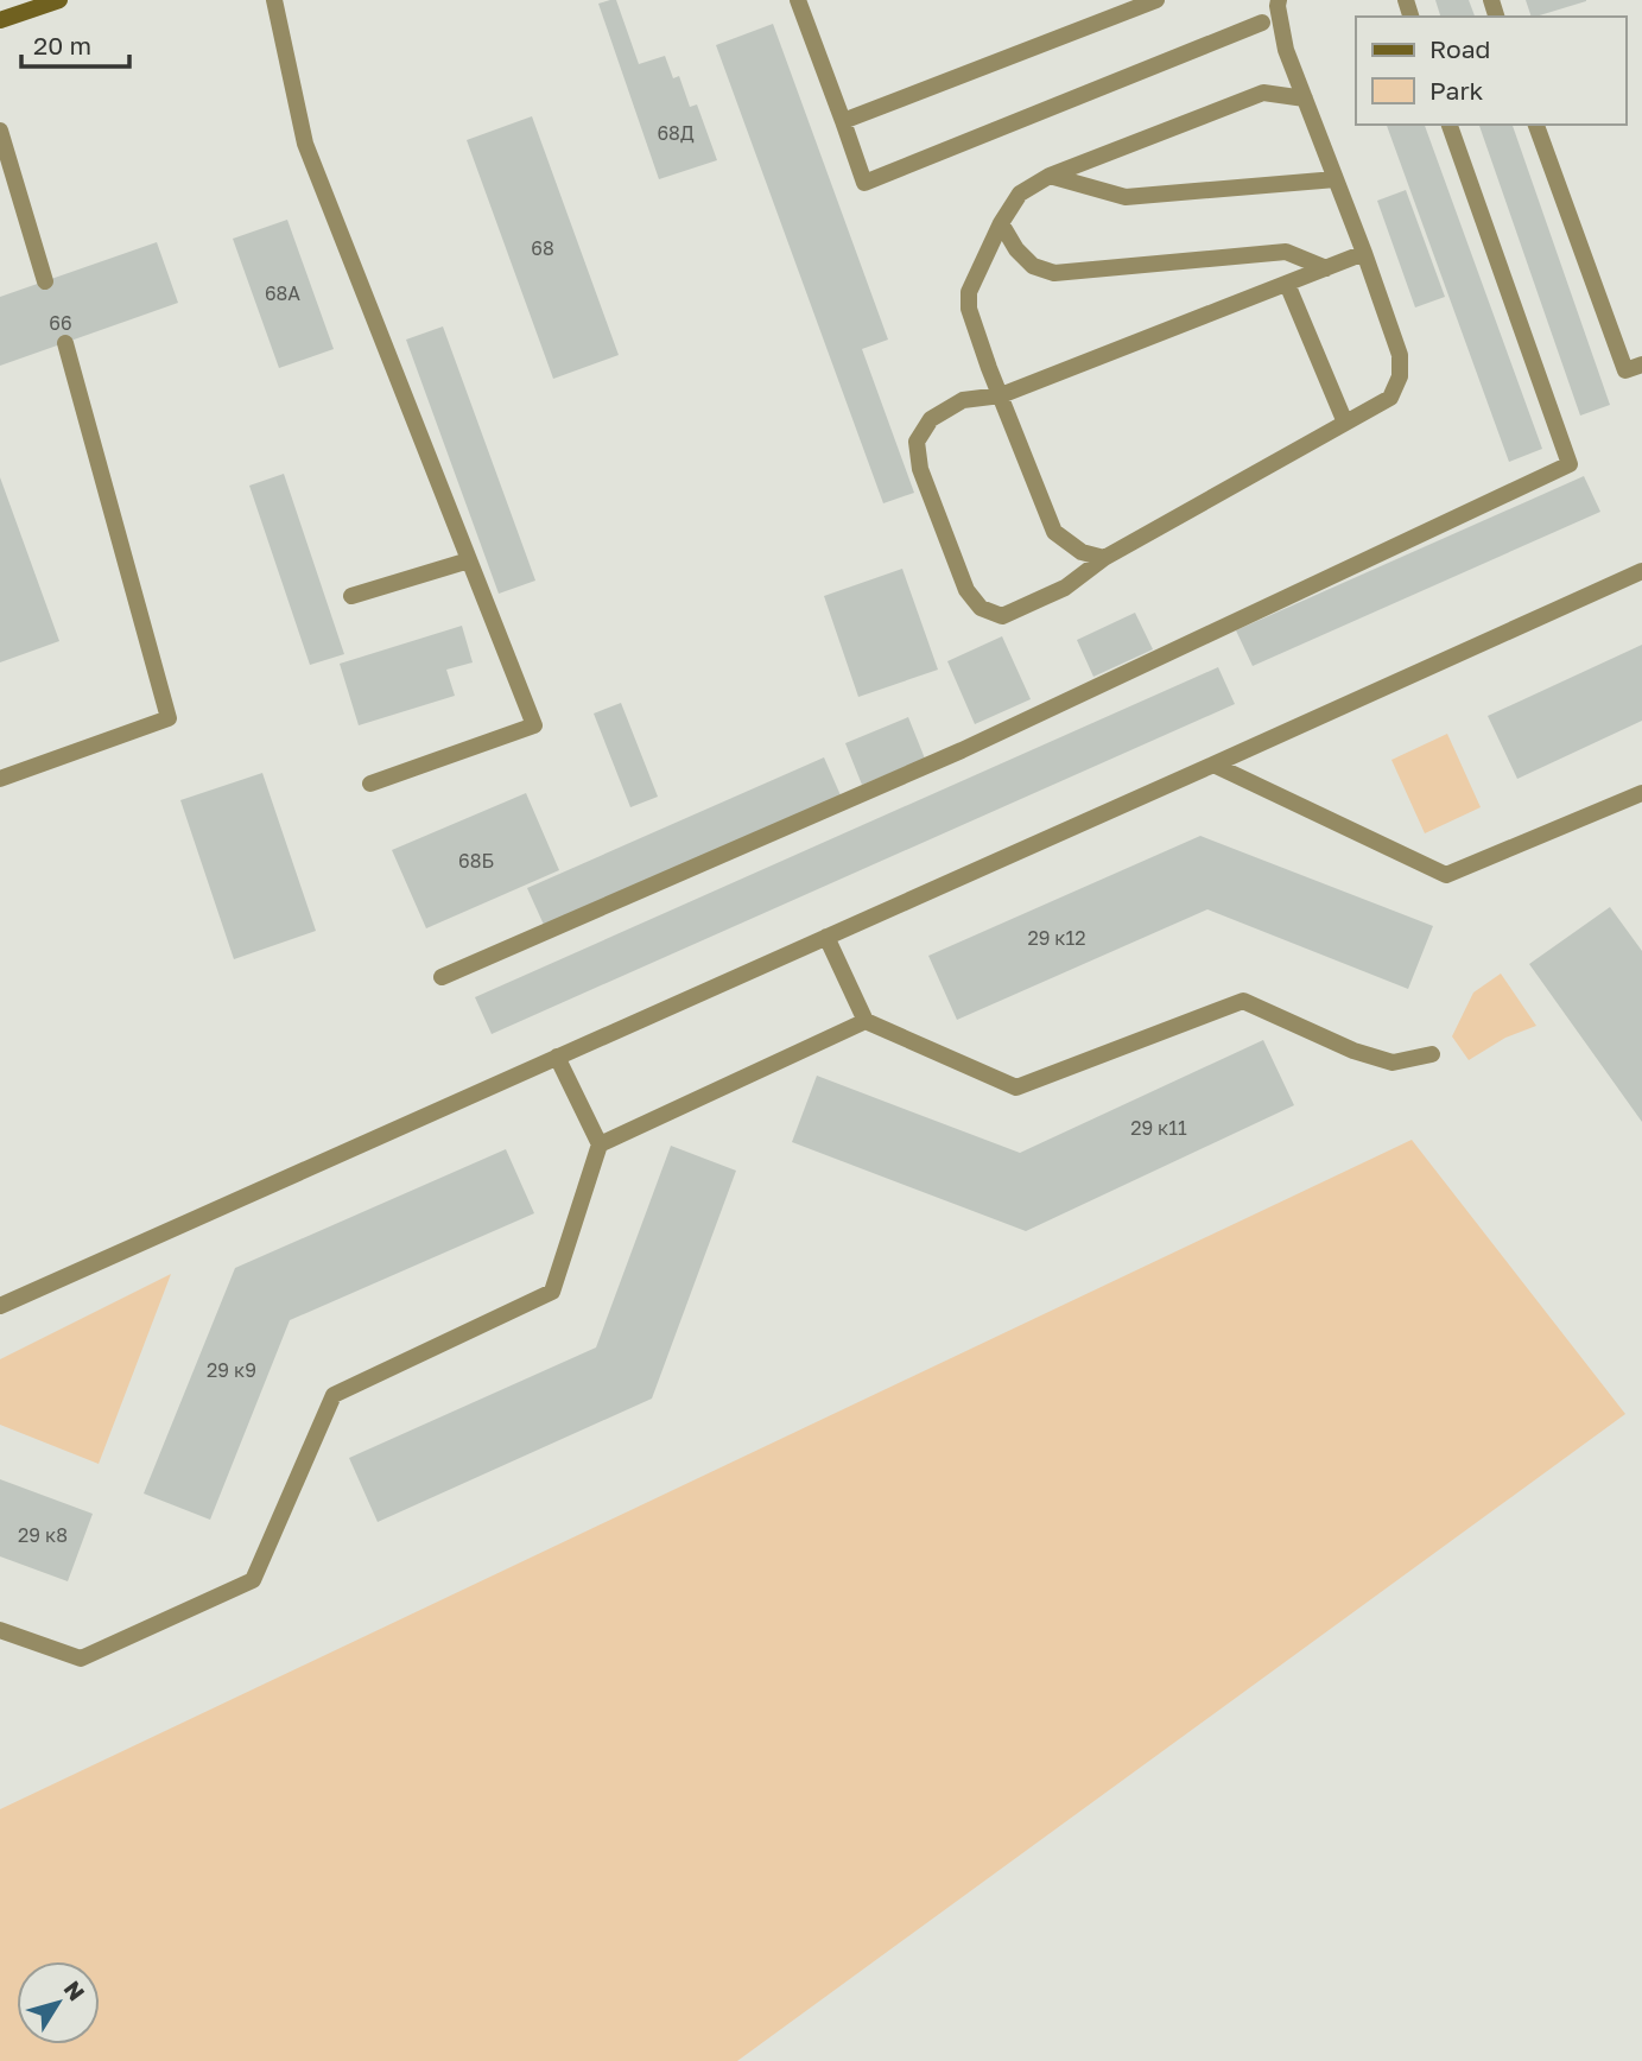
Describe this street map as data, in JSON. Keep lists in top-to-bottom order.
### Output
{
  "house_numbers": [
    "68Д",
    "68",
    "68А",
    "66",
    "68Б",
    "29 к12",
    "29 к11",
    "29 к9",
    "29 к8"
  ],
  "legend": ["Road", "Park"],
  "scale_bar": "20 m",
  "north": "top right"
}
